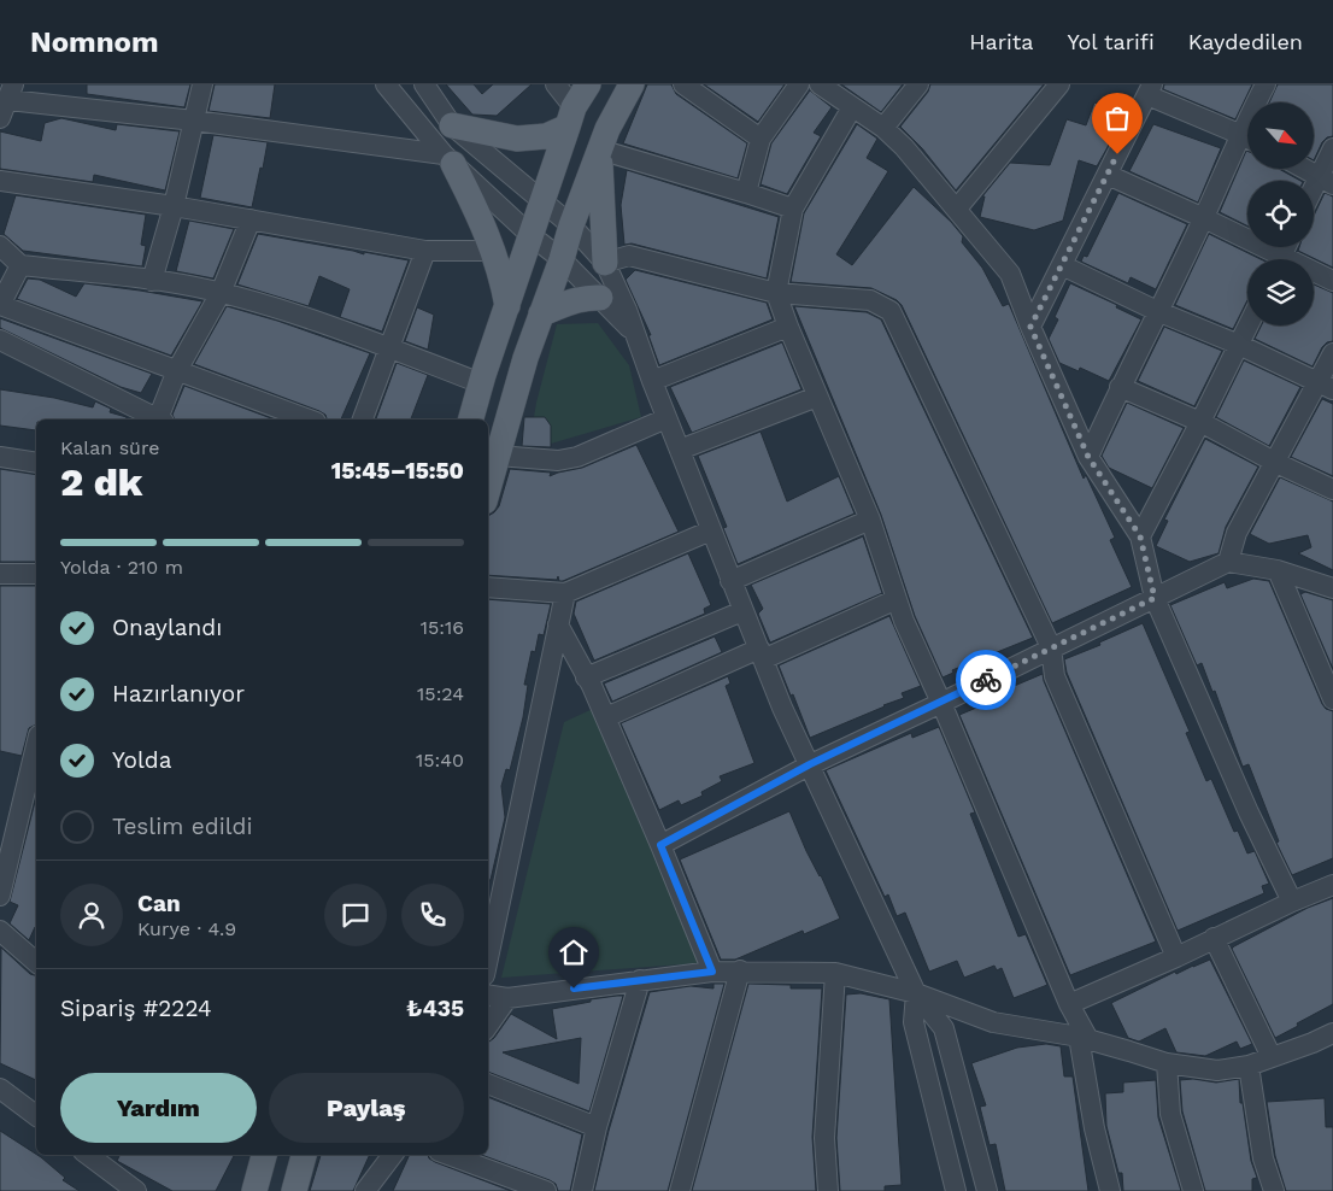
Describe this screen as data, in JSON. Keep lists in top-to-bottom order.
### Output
{
  "north": "bottom right",
  "page": {
    "header": "Nomnom",
    "nav": ["Harita", "Yol tarifi", "Kaydedilen"],
    "heading": ["2 dk", "Kalan süre", "15:45–15:50"],
    "panel": [
      "Can",
      "Kurye · 4.9",
      "Sipariş #2224",
      "₺435"
    ],
    "bar": "Yolda · 210 m",
    "list": [
      ["Onaylandı", "15:16"],
      ["Hazırlanıyor", "15:24"],
      ["Yolda", "15:40"],
      "Teslim edildi"
    ],
    "buttons": ["Yardım", "Paylaş"]
  }
}
